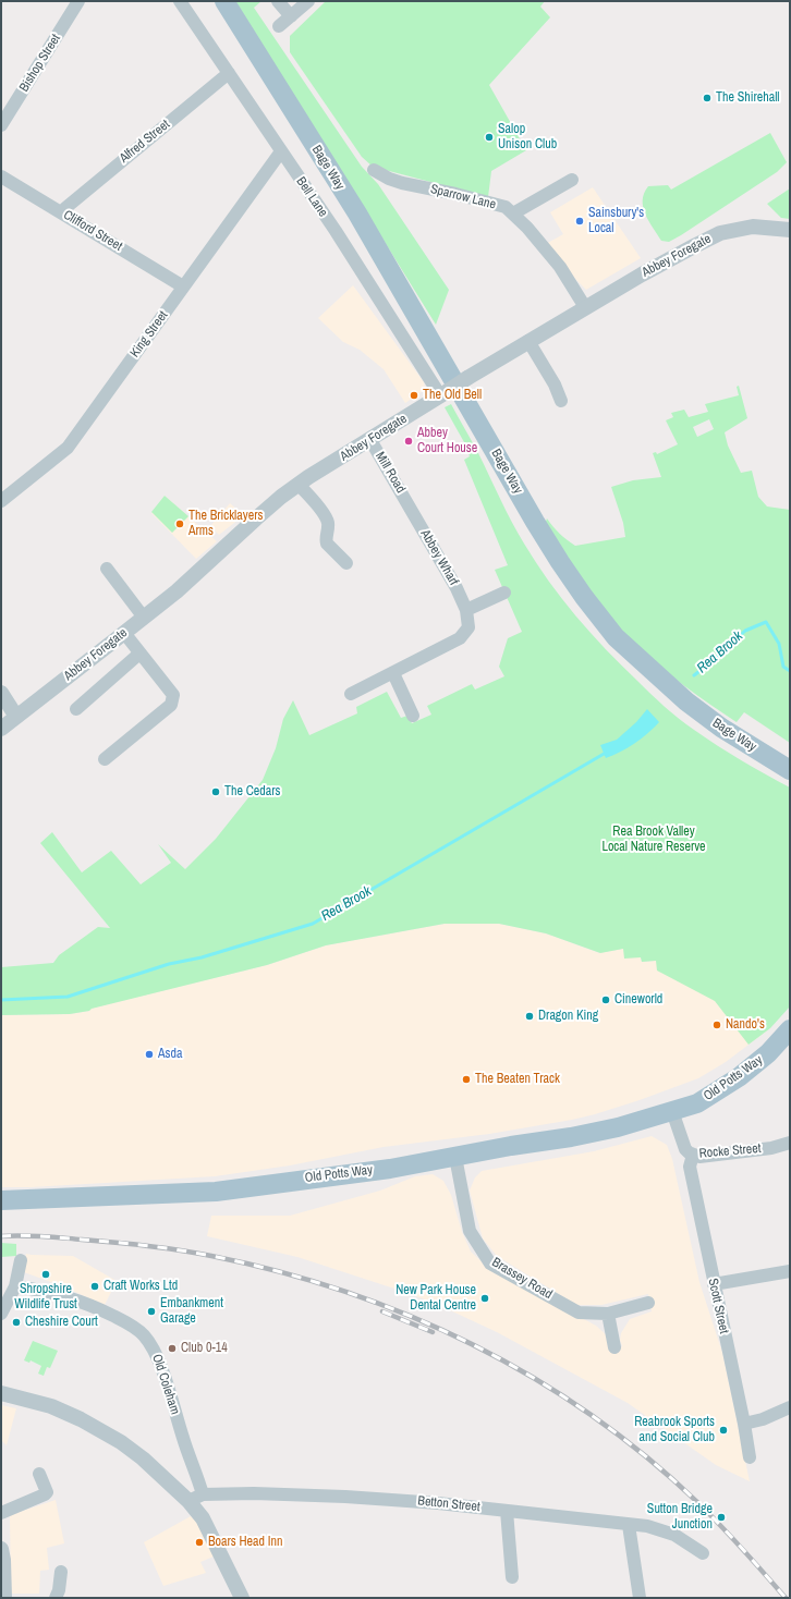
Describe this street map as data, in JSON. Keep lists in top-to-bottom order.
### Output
{
  "streets": {
    "main road": ["Bage Way", "Old Potts Way"],
    "street": [
      "Bishop Street",
      "Alfred Street",
      "Bell Lane",
      "Sparrow Lane",
      "Clifford Street",
      "Abbey Foregate",
      "King Street",
      "Mill Road",
      "Abbey Wharf",
      "Rocke Street",
      "Brassey Road",
      "Scott Street",
      "Old Coleham",
      "Betton Street"
    ]
  },
  "crossings": [
    ["Alfred Street", "Bell Lane"],
    ["Alfred Street", "Clifford Street"],
    ["Bell Lane", "Abbey Foregate"],
    ["Bell Lane", "King Street"],
    ["Sparrow Lane", "Abbey Foregate"],
    ["Clifford Street", "King Street"],
    ["Abbey Foregate", "Mill Road"],
    ["Mill Road", "Abbey Wharf"],
    ["Old Potts Way", "Rocke Street"],
    ["Old Potts Way", "Brassey Road"],
    ["Rocke Street", "Scott Street"],
    ["Old Coleham", "Betton Street"]
  ],
  "water": ["Rea Brook"],
  "parks": ["Rea Brook Valley Local Nature Reserve"],
  "places": [
    "The Shirehall",
    "Salop Unison Club",
    "Sainsbury's Local",
    "The Old Bell",
    "Abbey Court House",
    "The Bricklayers Arms",
    "The Cedars",
    "Cineworld",
    "Dragon King",
    "Nando's",
    "Asda",
    "The Beaten Track",
    "Shropshire Wildlife Trust",
    "Craft Works Ltd",
    "New Park House Dental Centre",
    "Embankment Garage",
    "Cheshire Court",
    "Club 0-14",
    "Reabrook Sports and Social Club",
    "Sutton Bridge Junction",
    "Boars Head Inn"
  ]
}
